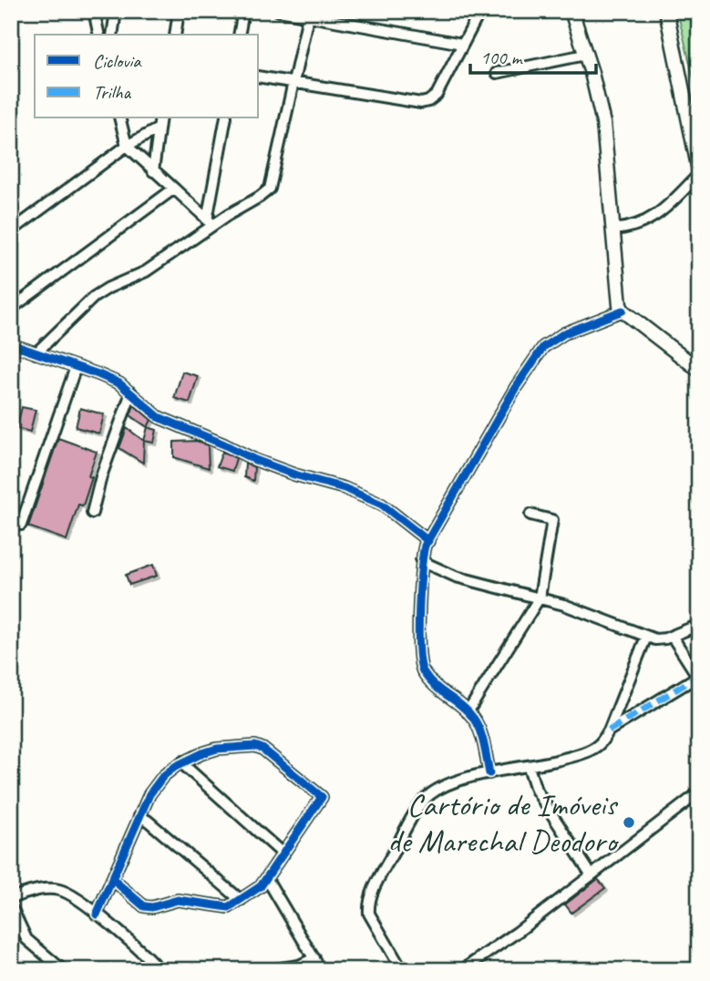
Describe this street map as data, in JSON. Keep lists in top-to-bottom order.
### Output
{
  "places": ["Cartório de Imóveis de Marechal Deodoro"],
  "legend": ["Ciclovia", "Trilha"],
  "scale_bar": "100 m"
}
